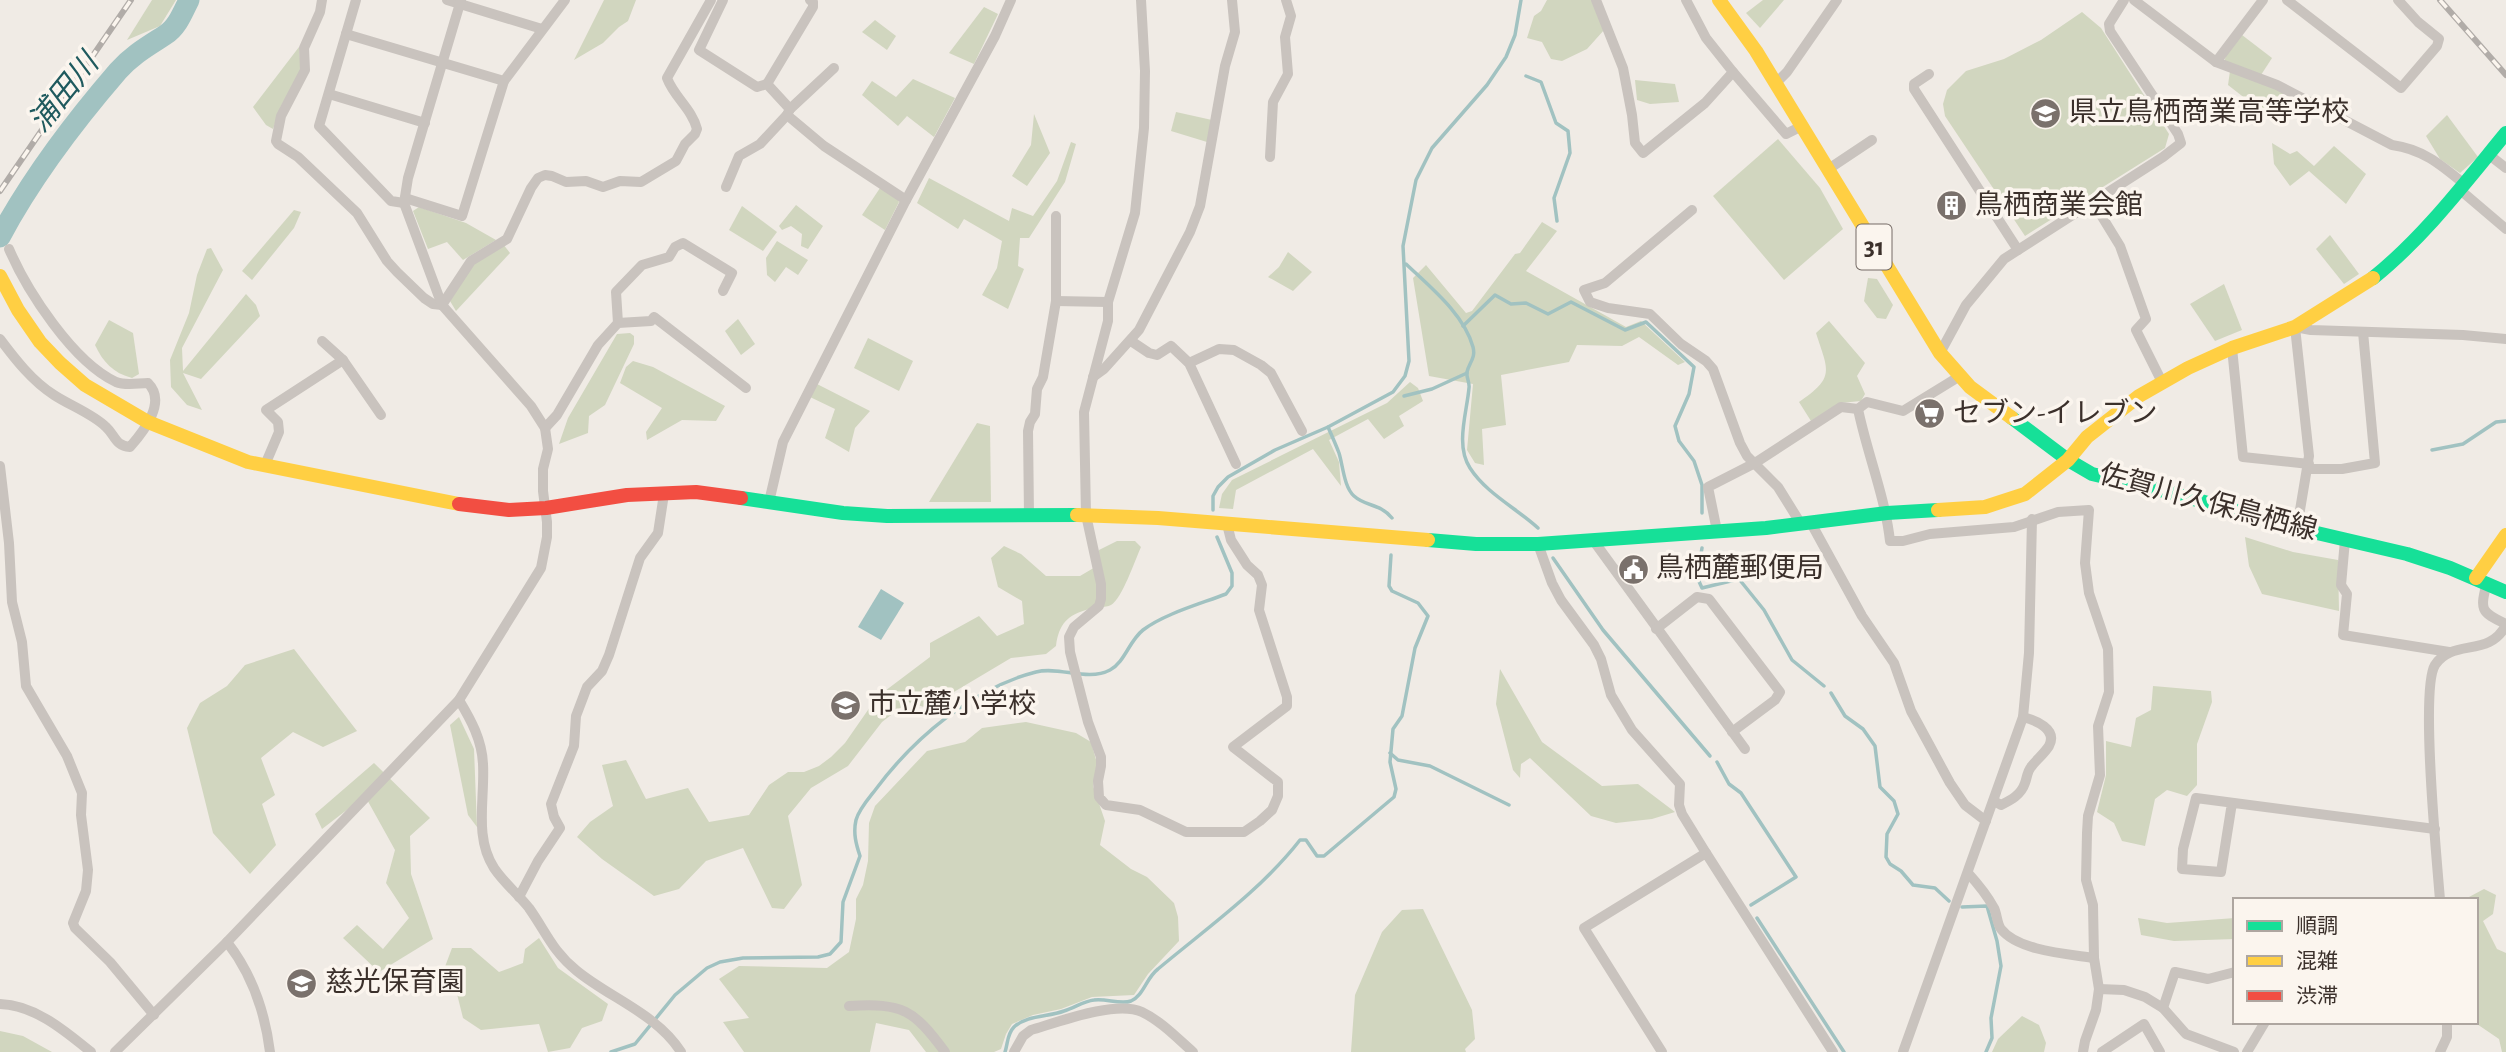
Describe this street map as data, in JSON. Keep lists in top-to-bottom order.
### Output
{
  "streets": {
    "street": ["31", "佐賀川久保鳥栖線"]
  },
  "water": ["浦田川"],
  "places": {
    "school or university": ["県立鳥栖商業高等学校", "市立麓小学校", "慈光保育園"],
    "building": ["鳥栖商業会館"],
    "supermarket": ["セブン-イレブン"],
    "public building": ["鳥栖麓郵便局"]
  },
  "legend": ["順調", "混雑", "渋滞"]
}
